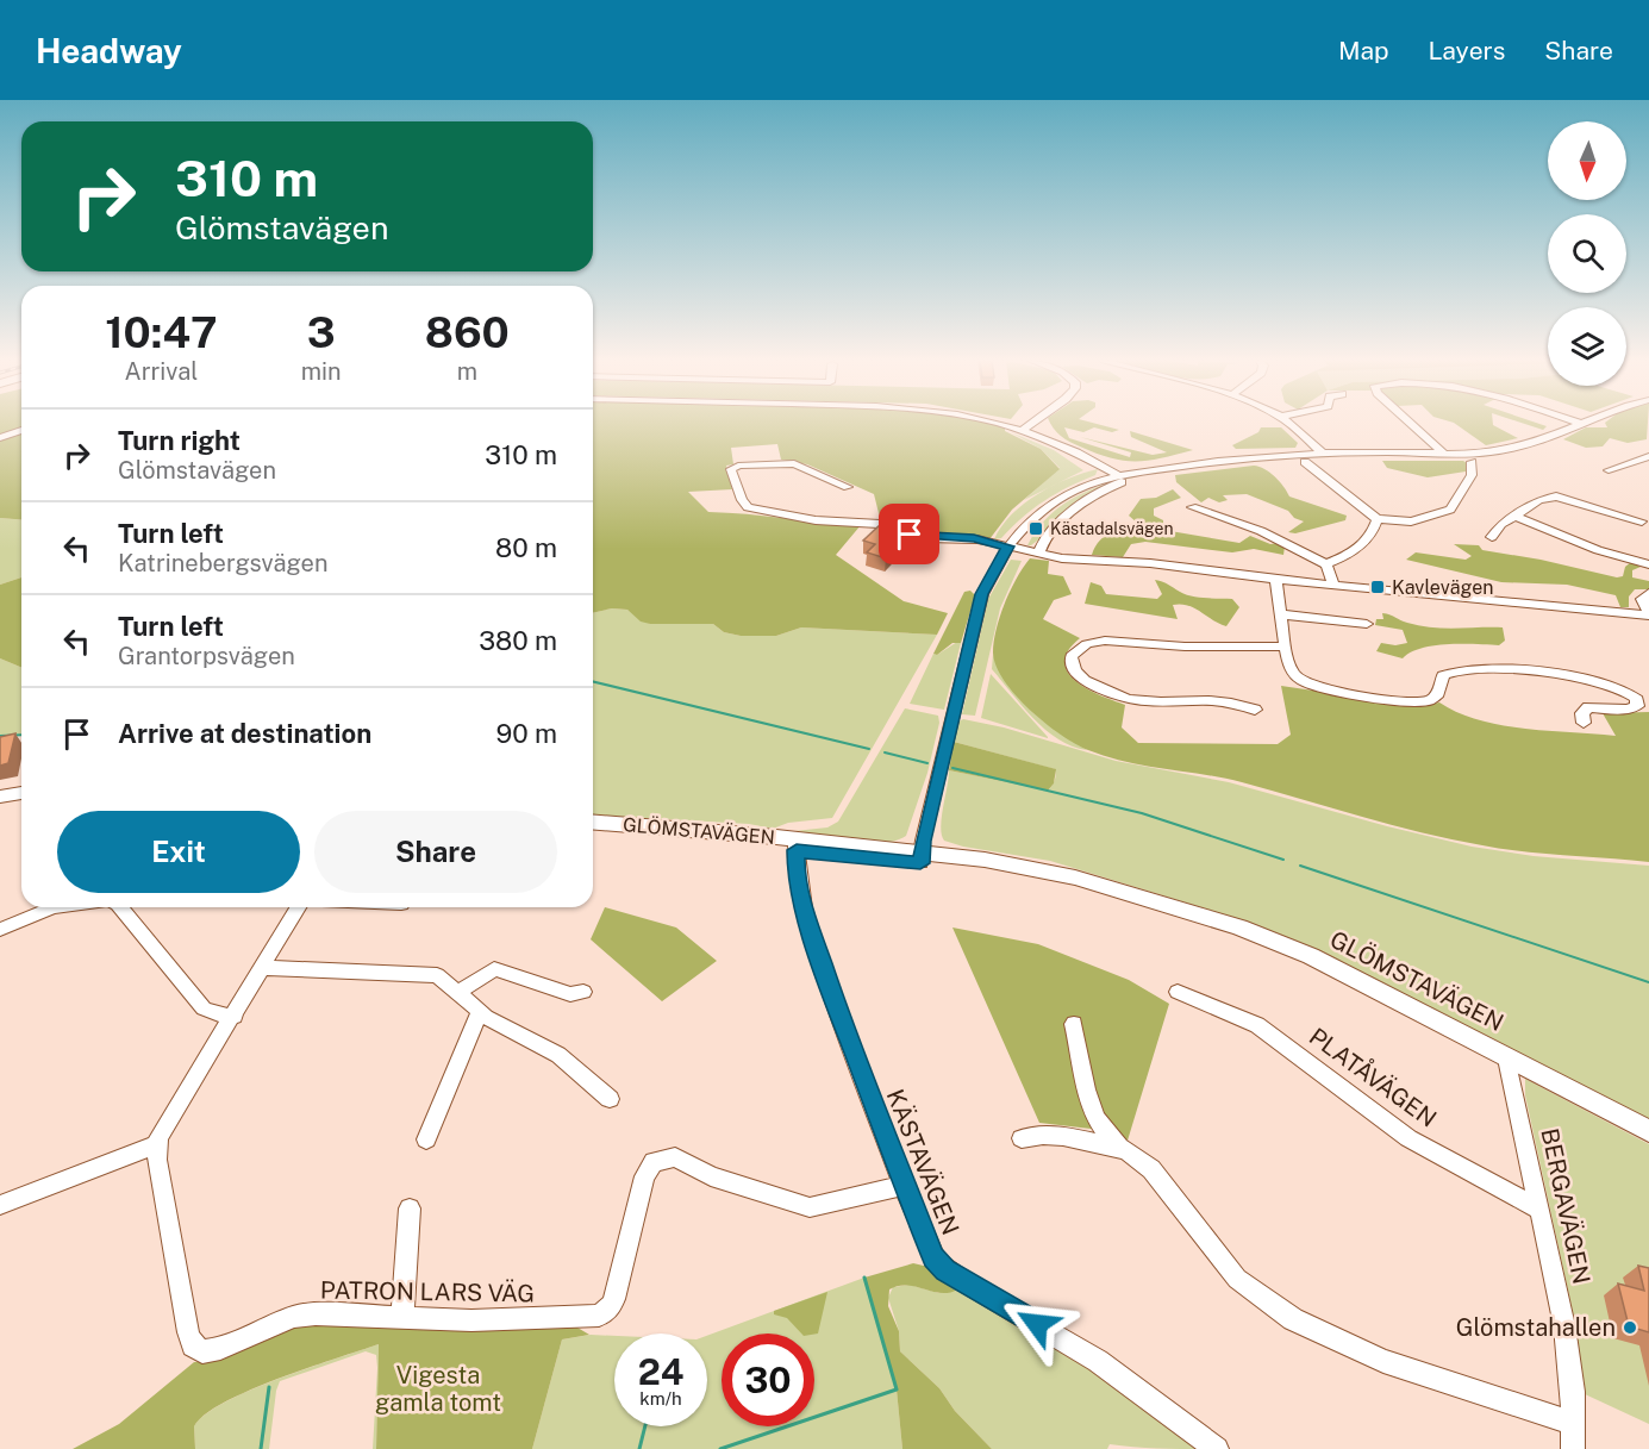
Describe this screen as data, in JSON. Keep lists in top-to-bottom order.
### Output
{
  "streets": {
    "main road": ["GLÖMSTAVÄGEN"],
    "street": [
      "PLATÅVÄGEN",
      "KÄSTAVÄGEN",
      "BERGAVÄGEN",
      "PATRON LARS VÄG"
    ]
  },
  "crossings": [
    ["GLÖMSTAVÄGEN", "KÄSTAVÄGEN"],
    ["GLÖMSTAVÄGEN", "BERGAVÄGEN"],
    ["PLATÅVÄGEN", "BERGAVÄGEN"],
    ["KÄSTAVÄGEN", "PATRON LARS VÄG"]
  ],
  "parks": ["Vigesta gamla tomt"],
  "places": {
    "transit": ["Kästadalsvägen", "Kavlevägen"],
    "other": ["Glömstahallen"]
  },
  "north": "bottom",
  "page": {
    "header": "Headway",
    "nav": ["Map", "Layers", "Share"],
    "turn": ["310 m", "Glömstavägen"],
    "eta": [
      "10:47",
      "Arrival",
      "3",
      "min",
      "860",
      "m"
    ],
    "list": [
      {
        "name": "Turn right",
        "note": "Glömstavägen",
        "value": "310 m"
      },
      {
        "name": "Turn left",
        "note": "Katrinebergsvägen",
        "value": "80 m"
      },
      {
        "name": "Turn left",
        "note": "Grantorpsvägen",
        "value": "380 m"
      },
      {
        "name": "Arrive at destination",
        "value": "90 m"
      }
    ],
    "buttons": ["Exit", "Share"],
    "speed": "24 km/h",
    "limit": "30"
  }
}
